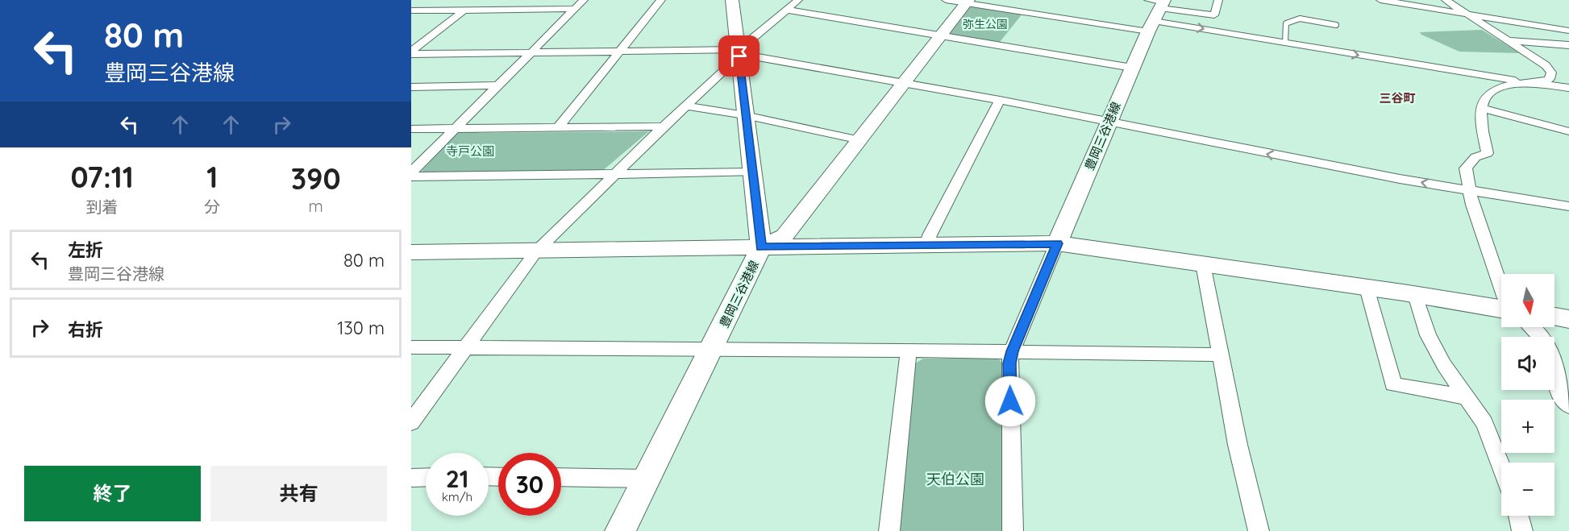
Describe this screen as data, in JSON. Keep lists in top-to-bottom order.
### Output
{
  "streets": {
    "street": ["豊岡三谷港線"]
  },
  "districts": ["三谷町"],
  "parks": ["弥生公園", "寺戸公園", "天伯公園"],
  "north": "bottom",
  "page": {
    "turn": ["80 m", "豊岡三谷港線"],
    "eta": [
      "07:11",
      "到着",
      "1",
      "分",
      "390",
      "m"
    ],
    "list": [
      {
        "name": "左折",
        "note": "豊岡三谷港線",
        "value": "80 m"
      },
      {
        "name": "右折",
        "value": "130 m"
      }
    ],
    "map_buttons": ["+", "−"],
    "speed": "21 km/h",
    "limit": "30",
    "buttons": ["終了", "共有"]
  }
}
